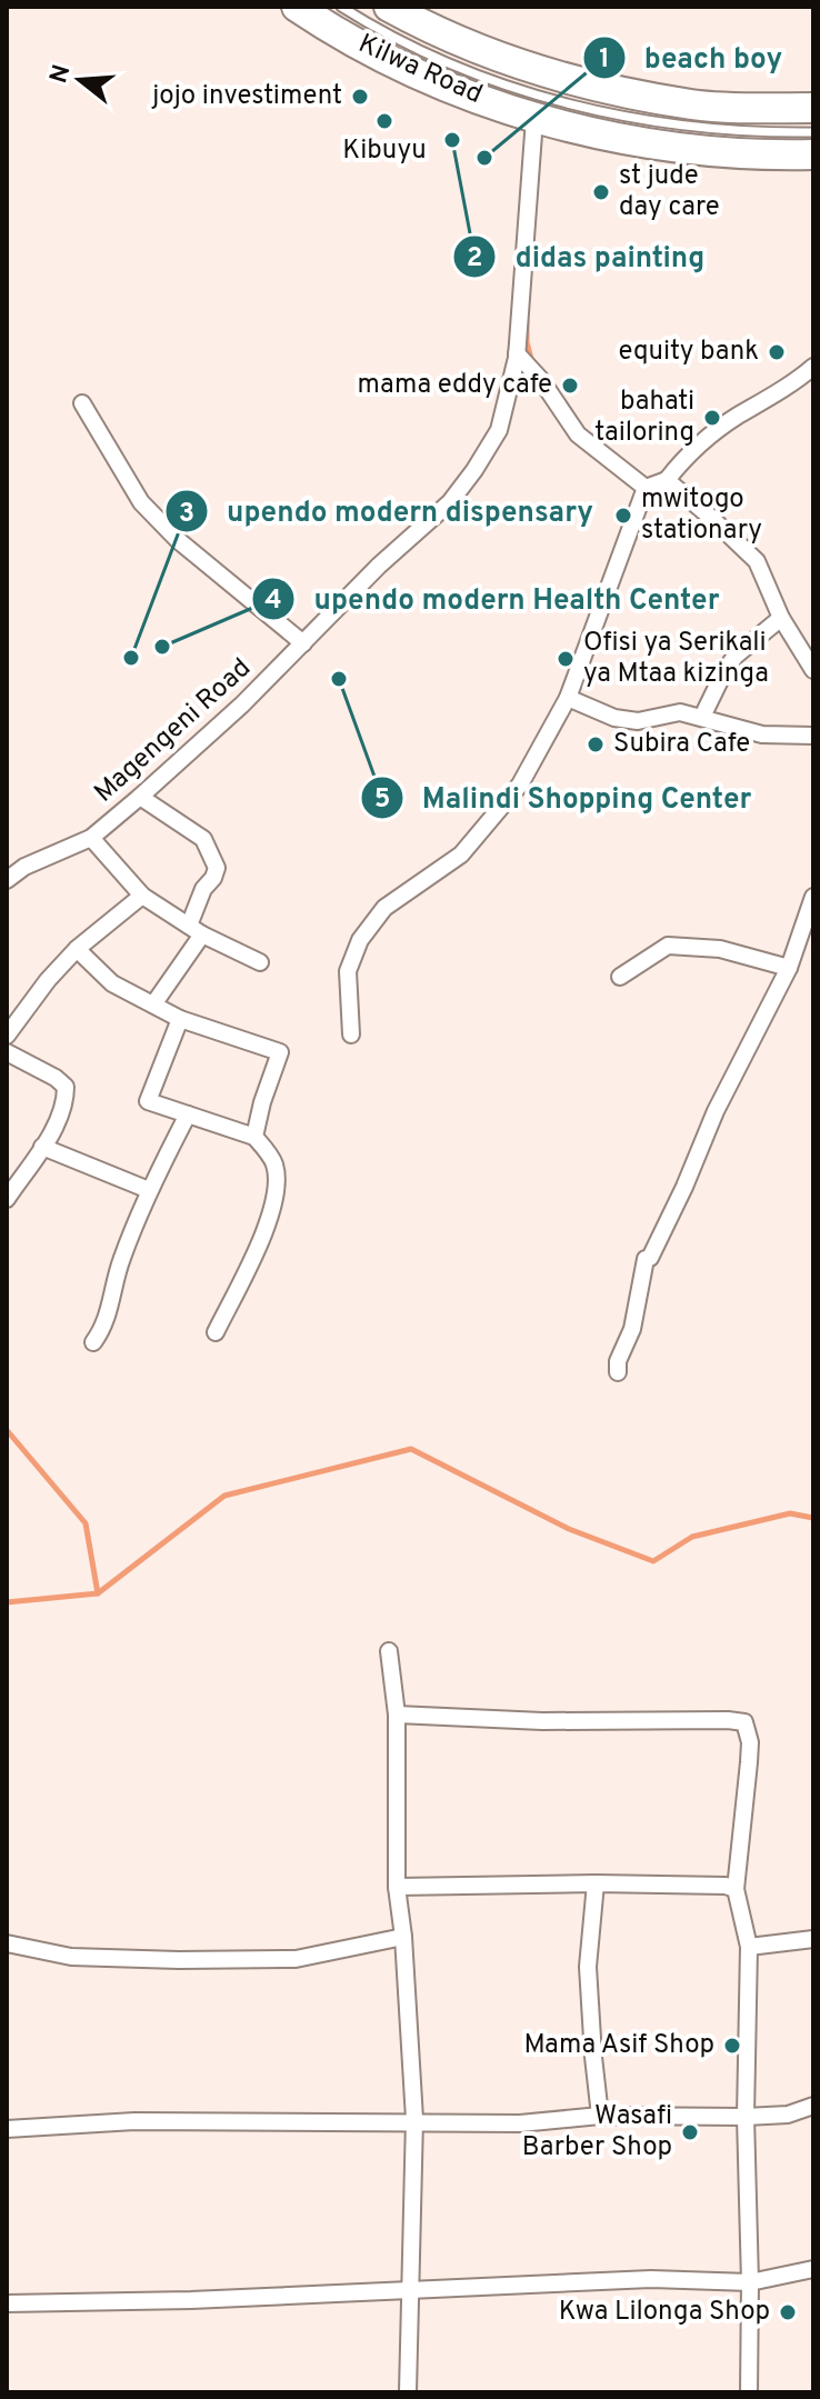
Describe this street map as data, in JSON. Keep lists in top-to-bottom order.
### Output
{
  "streets": {
    "highway": ["Kilwa Road"],
    "street": ["Magengeni Road"]
  },
  "crossings": [
    ["Kilwa Road", "Magengeni Road"]
  ],
  "places": [
    "jojo investiment",
    "Kibuyu",
    "didas painting",
    "beach boy",
    "st jude day care",
    "equity bank",
    "mama eddy cafe",
    "bahati tailoring",
    "mwitogo stationary",
    "upendo modern Health Center",
    "upendo modern dispensary",
    "Ofisi ya Serikali ya Mtaa kizinga",
    "Malindi Shopping Center",
    "Subira Cafe",
    "Mama Asif Shop",
    "Wasafi Barber Shop",
    "Kwa Lilonga Shop"
  ],
  "north": "left"
}
